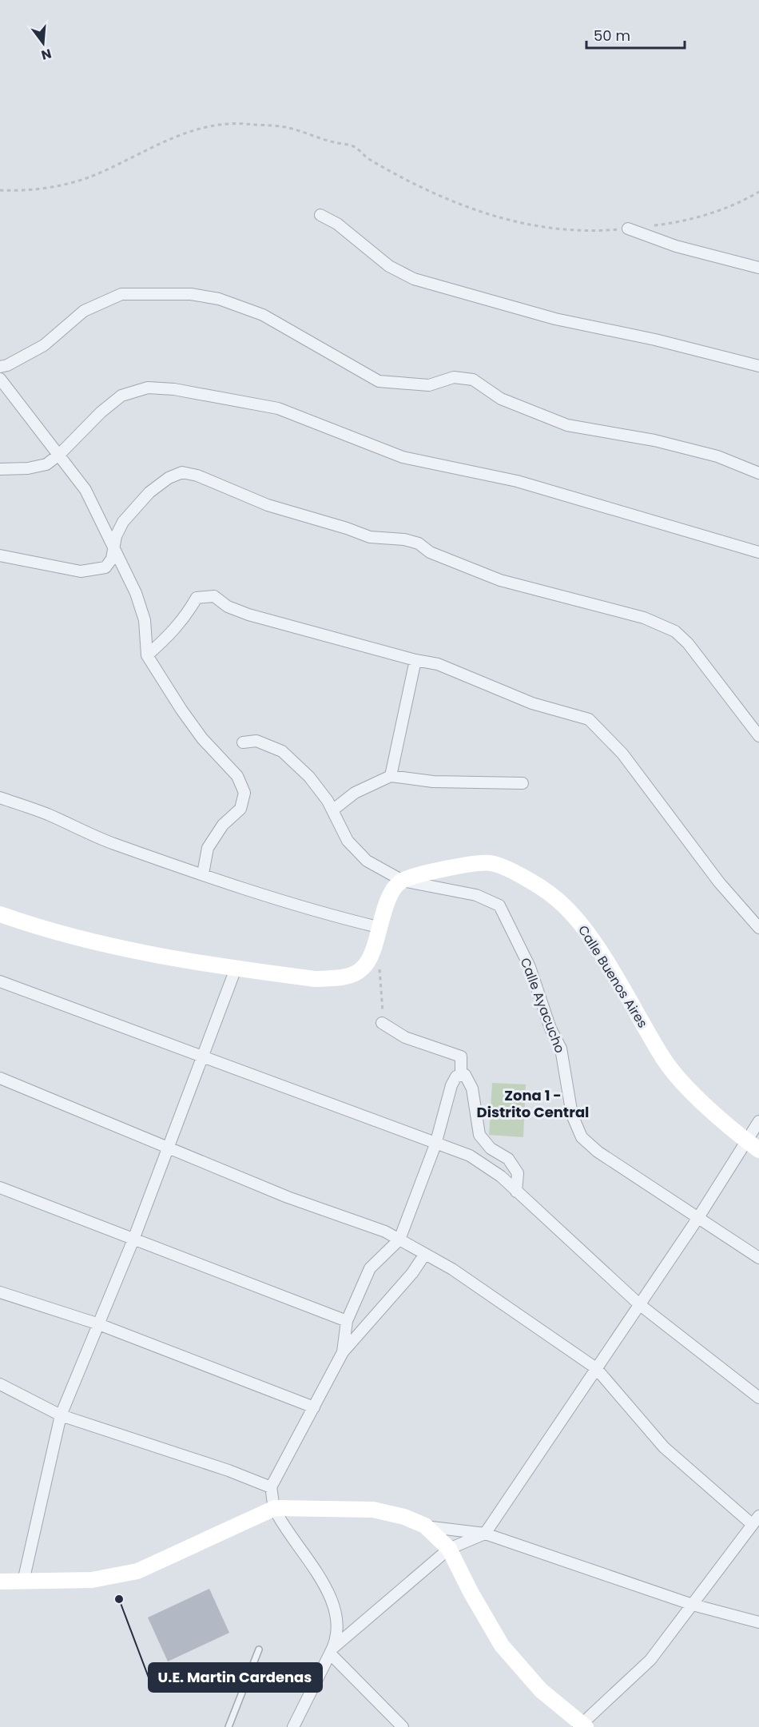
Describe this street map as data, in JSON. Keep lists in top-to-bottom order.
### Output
{
  "streets": {
    "street": ["Calle Buenos Aires", "Calle Ayacucho"]
  },
  "crossings": [
    ["Calle Buenos Aires", "Calle Ayacucho"]
  ],
  "districts": ["Zona 1 - Distrito Central"],
  "places": ["U.E. Martin Cardenas"],
  "scale_bar": "50 m",
  "north": "bottom"
}
